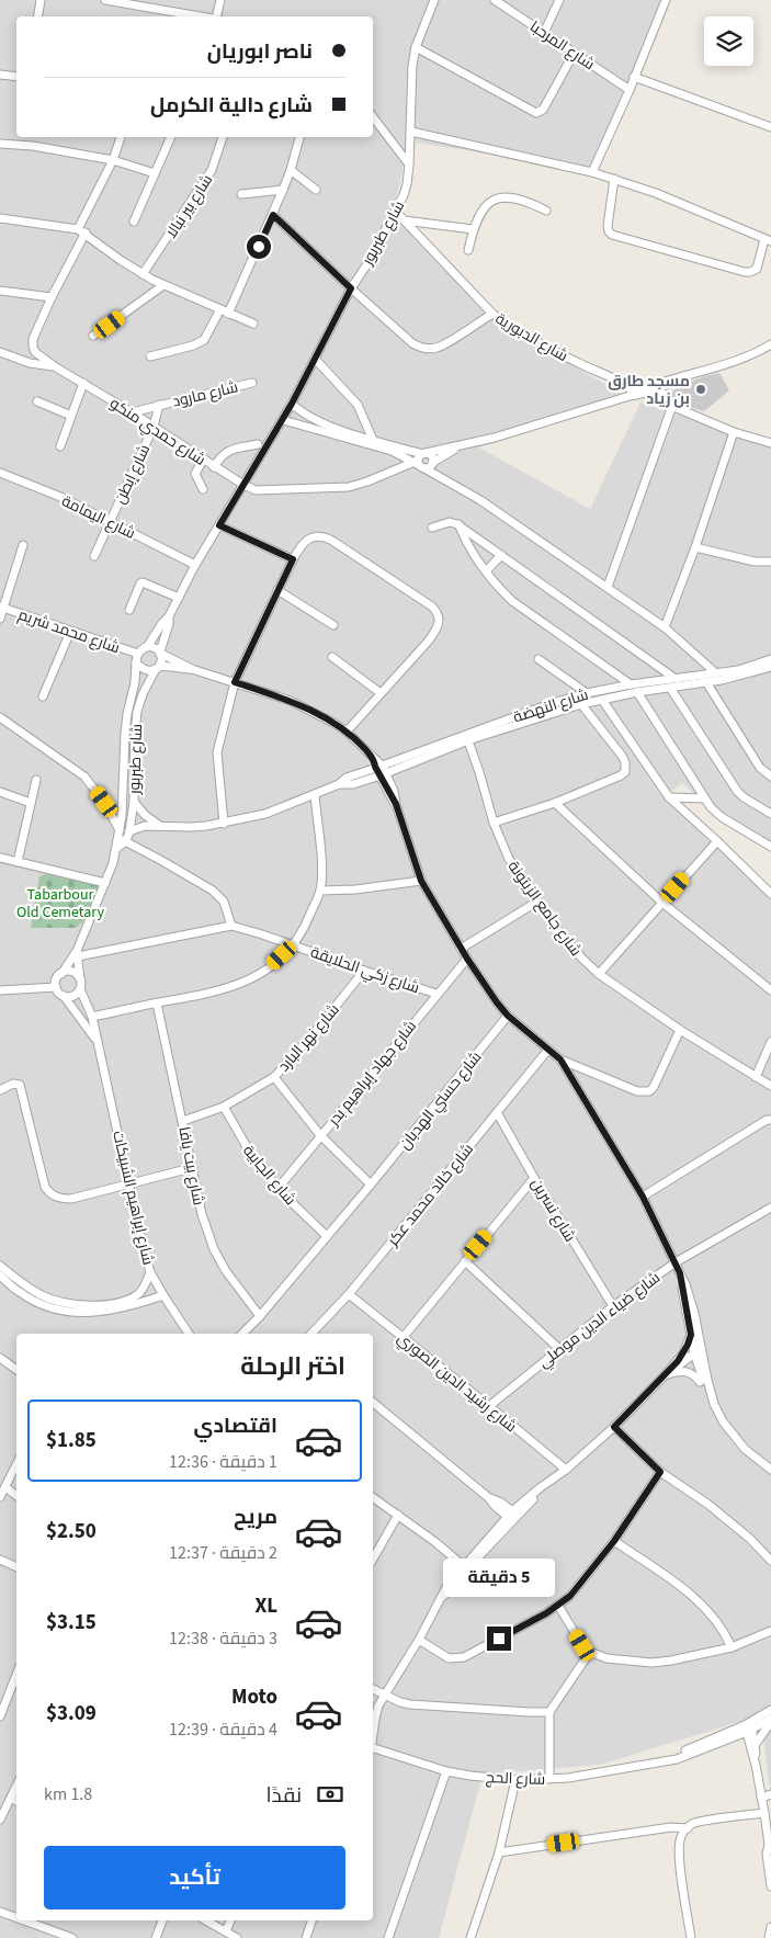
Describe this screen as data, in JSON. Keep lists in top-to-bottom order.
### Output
{
  "streets": {
    "street": [
      "شارع المرحبا",
      "شارع بير نبالا",
      "شارع طبربور",
      "شارع الدبورية",
      "شارع مارود",
      "شارع حمدي منكو",
      "شارع إبطن",
      "شارع اليمامة",
      "شارع محمد شريم",
      "شارع النهضة",
      "شارع جامع الزيتونة",
      "شارع زكي الحلايقة",
      "شارع نهر البارد",
      "شارع جهاد إبراهيم بدر",
      "شارع حسني الهدبان",
      "شارع بيت يافا",
      "شارع الجابية",
      "شارع خالد محمد عكر",
      "شارع إبراهيم الشبيكات",
      "شارع نسرين",
      "شارع ضياء الدين موصلي",
      "شارع رشيد الدين الصوري",
      "شارع الحج"
    ]
  },
  "crossings": [
    ["شارع طبربور", "شارع الدبورية"],
    ["شارع طبربور", "شارع حمدي منكو"],
    ["شارع طبربور", "شارع اليمامة"],
    ["شارع طبربور", "شارع محمد شريم"],
    ["شارع طبربور", "شارع النهضة"],
    ["شارع طبربور", "شارع إبراهيم الشبيكات"],
    ["شارع مارود", "شارع حمدي منكو"],
    ["شارع مارود", "شارع إبطن"],
    ["شارع حمدي منكو", "شارع إبطن"],
    ["شارع إبطن", "شارع اليمامة"],
    ["شارع النهضة", "شارع جامع الزيتونة"],
    ["شارع زكي الحلايقة", "شارع نهر البارد"],
    ["شارع زكي الحلايقة", "شارع جهاد إبراهيم بدر"],
    ["شارع نهر البارد", "شارع بيت يافا"],
    ["شارع نهر البارد", "شارع الجابية"],
    ["شارع جهاد إبراهيم بدر", "شارع الجابية"],
    ["شارع حسني الهدبان", "شارع بيت يافا"],
    ["شارع حسني الهدبان", "شارع الجابية"],
    ["شارع خالد محمد عكر", "شارع نسرين"],
    ["شارع خالد محمد عكر", "شارع رشيد الدين الصوري"],
    ["شارع نسرين", "شارع ضياء الدين موصلي"],
    ["شارع ضياء الدين موصلي", "شارع رشيد الدين الصوري"]
  ],
  "parks": ["Tabarbour Old Cemetary"],
  "places": ["مسجد طارق بن زياد"],
  "page": {
    "banner": ["ناصر ابوريان", "شارع دالية الكرمل"],
    "heading": "اختر الرحلة",
    "list": [
      {
        "name": "اقتصادي",
        "note": "1 دقيقة · 12:36",
        "value": "$1.85"
      },
      {
        "name": "مريح",
        "note": "2 دقيقة · 12:37",
        "value": "$2.50"
      },
      {
        "name": "XL",
        "note": "3 دقيقة · 12:38",
        "value": "$3.15"
      },
      {
        "name": "Moto",
        "note": "4 دقيقة · 12:39",
        "value": "$3.09"
      }
    ],
    "bubble": "5 دقيقة",
    "pay": ["نقدًا", "1.8 km"],
    "buttons": "تأكيد"
  }
}
